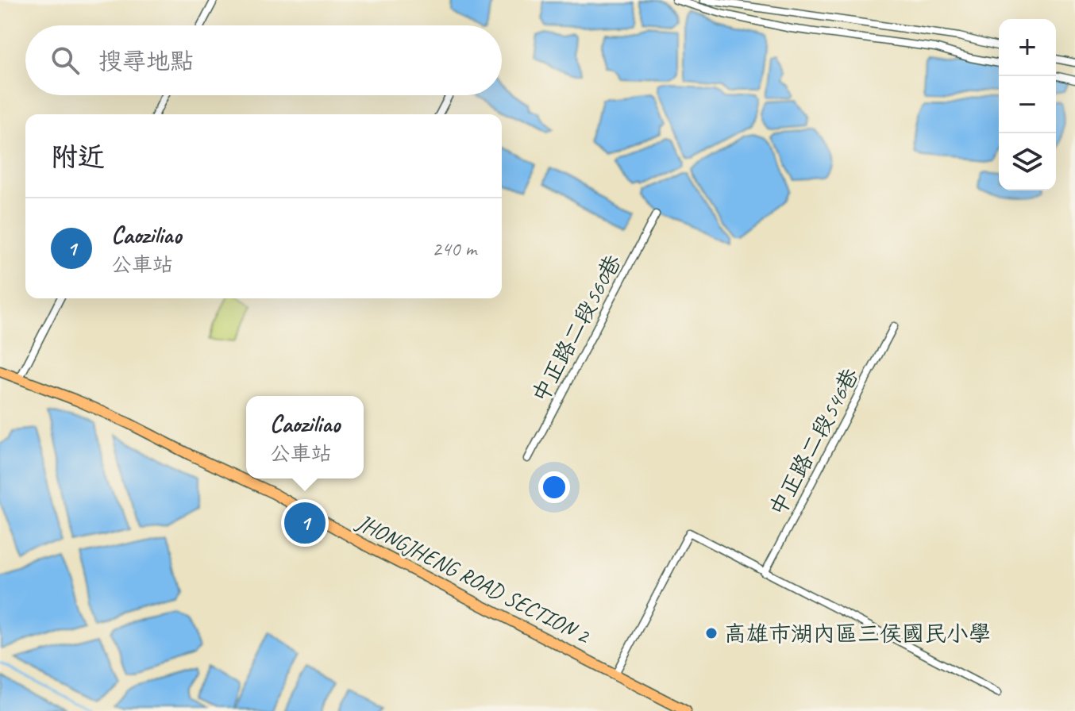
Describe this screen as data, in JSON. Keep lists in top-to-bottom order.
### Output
{
  "streets": {
    "main road": ["JHONGJHENG ROAD SECTION 2"],
    "street": ["中正路二段560巷", "中正路二段546巷"]
  },
  "places": ["高雄市湖內區三侯國民小學"],
  "page": {
    "map_buttons": ["+", "−"],
    "search": "搜尋地點",
    "heading": "附近",
    "list": [
      {
        "mark": "1",
        "name": "Caoziliao",
        "note": "公車站",
        "value": "240 m"
      }
    ],
    "popup": ["Caoziliao", "公車站"],
    "pins": "1"
  }
}
